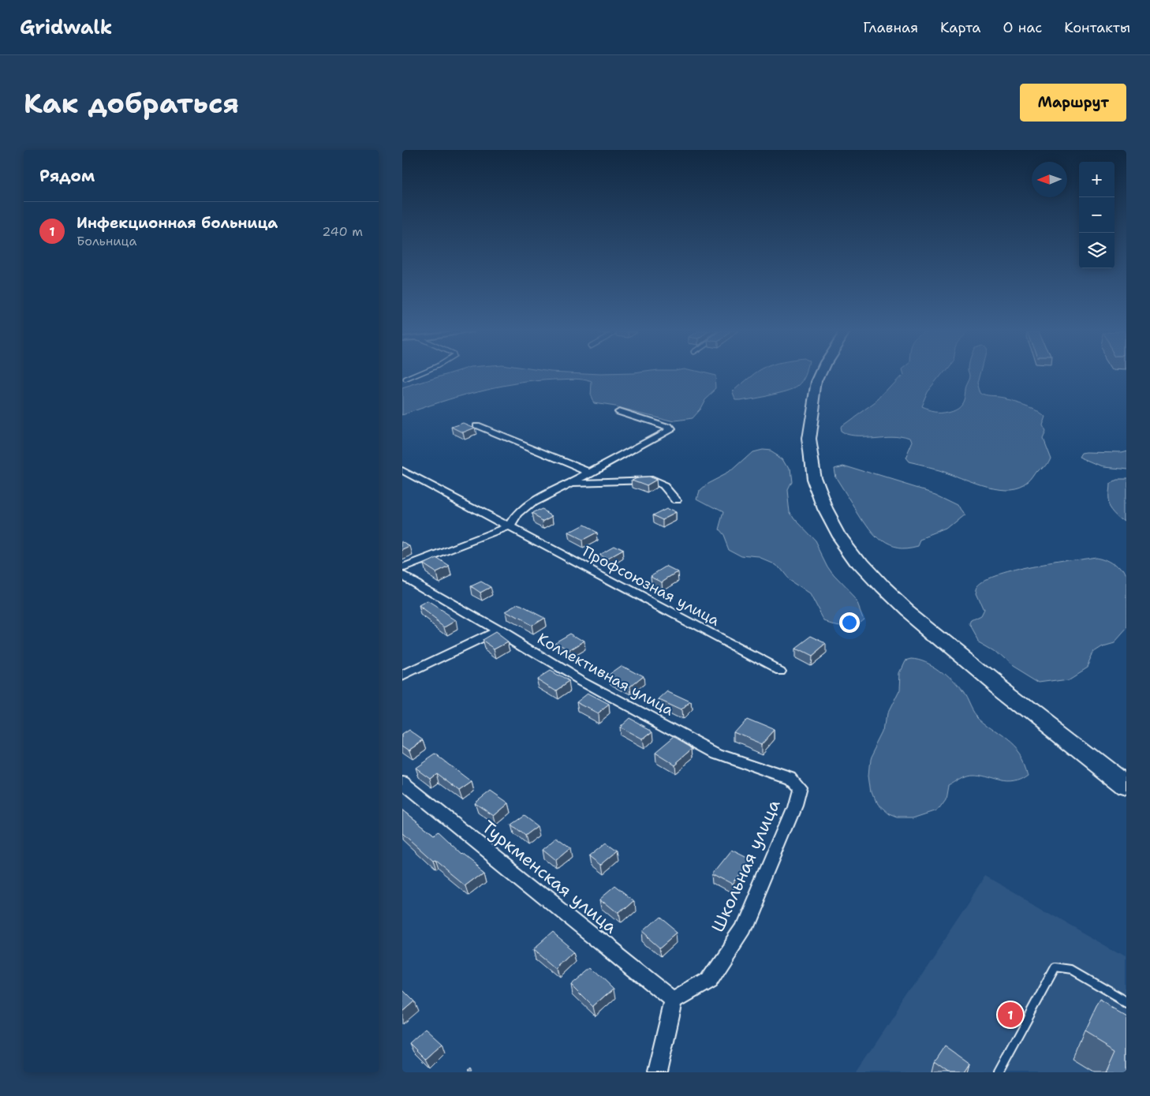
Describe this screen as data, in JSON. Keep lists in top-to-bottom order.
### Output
{
  "streets": {
    "street": [
      "Профсоюзная улица",
      "Коллективная улица",
      "Школьная улица",
      "Туркменская улица"
    ]
  },
  "crossings": [
    ["Коллективная улица", "Школьная улица"],
    ["Школьная улица", "Туркменская улица"]
  ],
  "north": "left",
  "page": {
    "header": "Gridwalk",
    "nav": [
      "Главная",
      "Карта",
      "О нас",
      "Контакты"
    ],
    "buttons": "Маршрут",
    "title": "Как добраться",
    "heading": "Рядом",
    "map_buttons": ["+", "−"],
    "list": [
      {
        "mark": "1",
        "name": "Инфекционная больница",
        "note": "Больница",
        "value": "240 m"
      }
    ],
    "pins": "1"
  }
}
